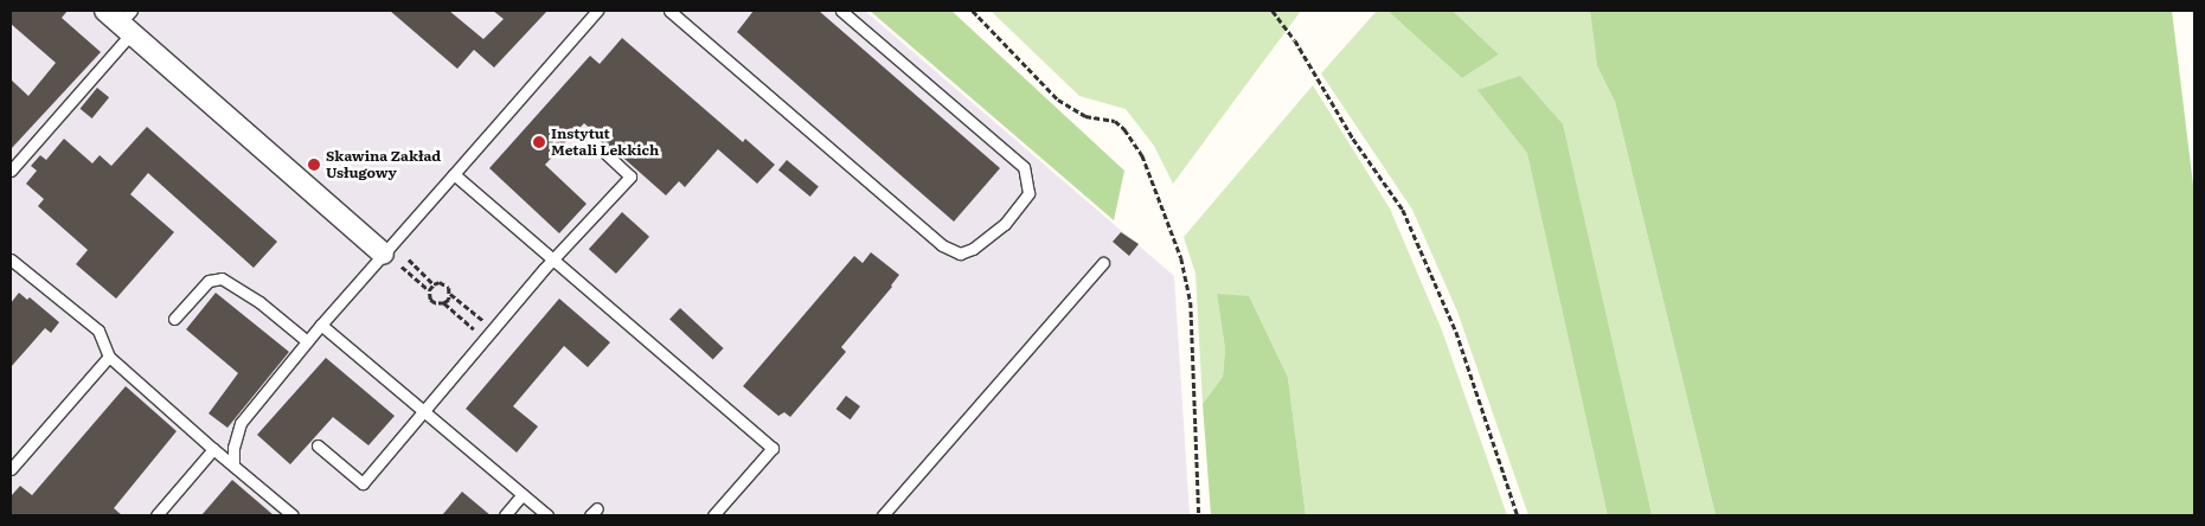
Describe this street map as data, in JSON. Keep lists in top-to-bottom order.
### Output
{
  "places": ["Instytut Metali Lekkich", "Skawina Zakład Usługowy"]
}
